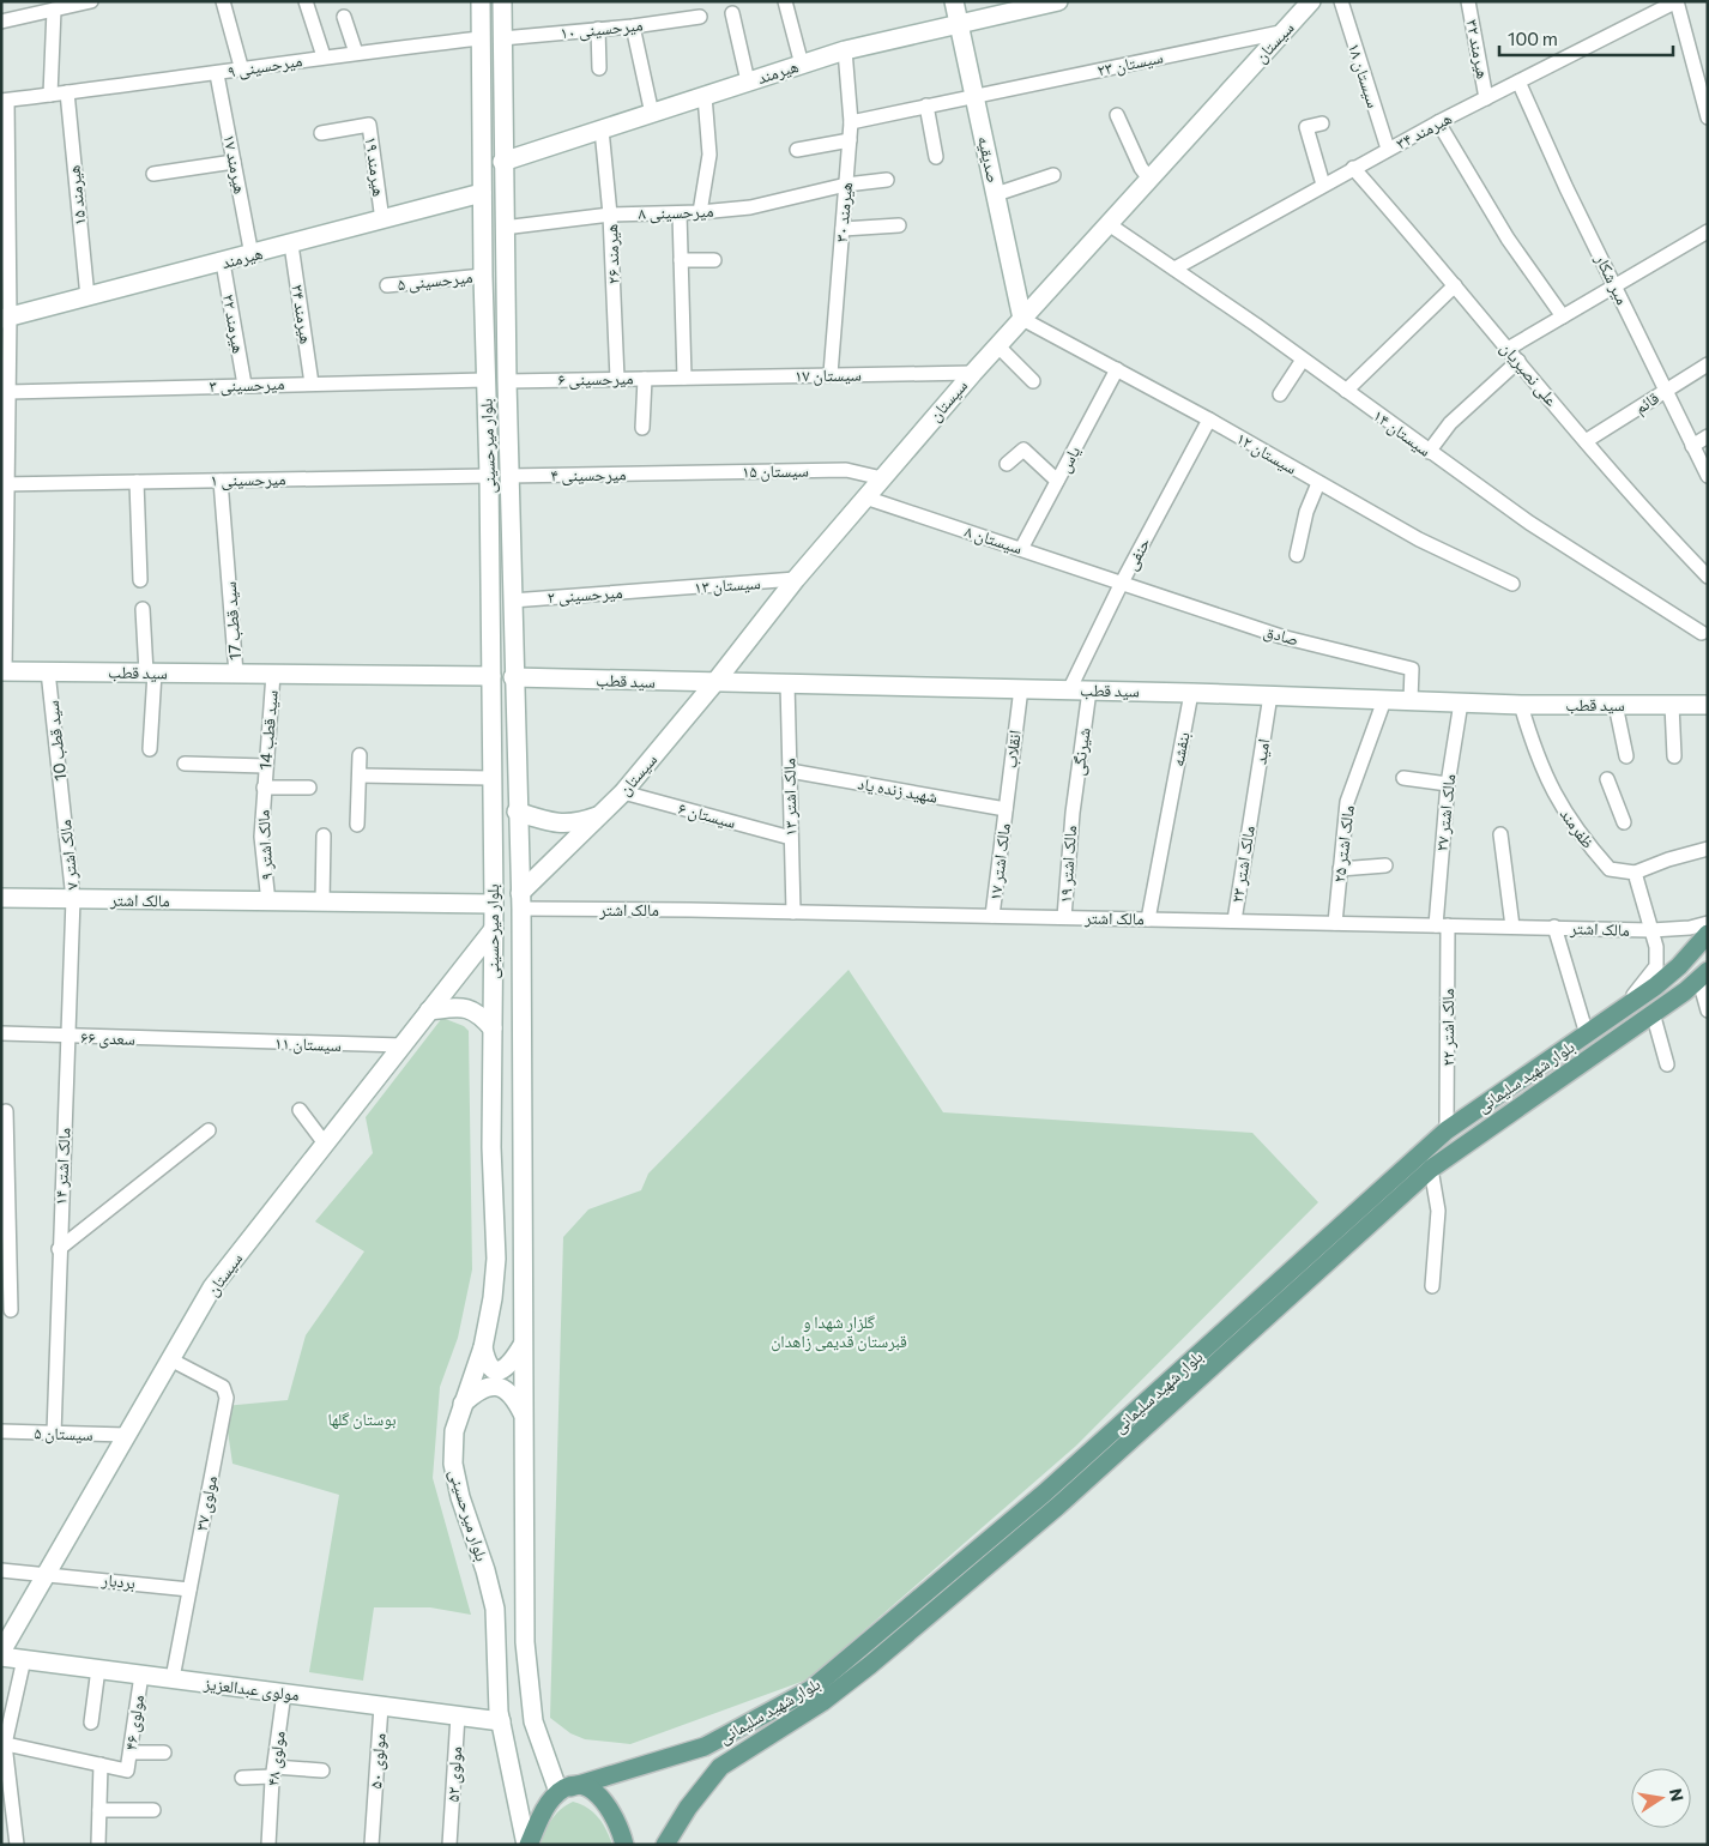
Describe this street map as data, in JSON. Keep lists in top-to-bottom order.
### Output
{
  "streets": {
    "main road": ["بلوار شهید سلیمانی"],
    "street": [
      "میرحسینی ۱۰",
      "سیستان",
      "هیرمند ۳۲",
      "سیستان ۲۳",
      "میرحسینی ۹",
      "هیرمند",
      "سیستان ۱۸",
      "هیرمند ۳۴",
      "صدیقیه",
      "هیرمند ۱۷",
      "هیرمند ۱۹",
      "هیرمند ۱۵",
      "میرحسینی ۸",
      "هیرمند ۳۰",
      "هیرمند ۲۶",
      "میر شکار",
      "میرحسینی ۵",
      "هیرمند ۲۴",
      "هیرمند ۲۲",
      "علی نصیریان",
      "سیستان ۱۷",
      "میرحسینی ۶",
      "میرحسینی ۳",
      "قائم",
      "سیستان ۱۴",
      "بلوار میرحسینی",
      "سیستان ۱۲",
      "یاس",
      "سیستان ۱۵",
      "میرحسینی ۴",
      "میرحسینی ۱",
      "سیستان ۸",
      "حنفی",
      "سیستان ۱۳",
      "میرحسینی ۲",
      "سید قطب 17",
      "صادق",
      "سید قطب",
      "سید قطب 14",
      "سید قطب 10",
      "انقلاب",
      "بنفشه",
      "شیرنگی",
      "امید",
      "شهید زنده یاد",
      "مالک اشتر ۱۳",
      "مالک اشتر ۲۷",
      "سیستان ۶",
      "ظفرمند",
      "مالک اشتر ۲۵",
      "مالک اشتر ۹",
      "مالک اشتر ۷",
      "مالک اشتر ۱۷",
      "مالک اشتر ۱۹",
      "مالک اشتر ۲۳",
      "مالک اشتر",
      "مالک اشتر ۲۲",
      "سعدی ۶۶",
      "سیستان ۱۱",
      "مالک اشتر ۱۴",
      "سیستان ۵",
      "مولوی ۳۷",
      "بردبار",
      "مولوی عبدالعزیز",
      "مولوی ۴۶",
      "مولوی ۴۸",
      "مولوی ۵۰",
      "مولوی ۵۲"
    ]
  },
  "crossings": [
    ["میرحسینی ۱۰", "بلوار میرحسینی"],
    ["سیستان", "سیستان ۲۳"],
    ["سیستان", "صدیقیه"],
    ["سیستان", "سیستان ۱۷"],
    ["سیستان", "سیستان ۱۴"],
    ["سیستان", "بلوار میرحسینی"],
    ["سیستان", "سیستان ۱۲"],
    ["سیستان", "سیستان ۱۵"],
    ["سیستان", "سیستان ۸"],
    ["سیستان", "سیستان ۱۳"],
    ["سیستان", "سید قطب"],
    ["سیستان", "سیستان ۶"],
    ["سیستان", "مالک اشتر"],
    ["سیستان", "سیستان ۱۱"],
    ["سیستان", "سیستان ۵"],
    ["سیستان", "مولوی ۳۷"],
    ["سیستان", "بردبار"],
    ["هیرمند ۳۲", "هیرمند ۳۴"],
    ["سیستان ۲۳", "صدیقیه"],
    ["سیستان ۲۳", "هیرمند ۳۰"],
    ["میرحسینی ۹", "هیرمند ۱۷"],
    ["میرحسینی ۹", "هیرمند ۱۵"],
    ["میرحسینی ۹", "بلوار میرحسینی"],
    ["هیرمند", "صدیقیه"],
    ["هیرمند", "هیرمند ۱۷"],
    ["هیرمند", "هیرمند ۱۹"],
    ["هیرمند", "هیرمند ۱۵"],
    ["هیرمند", "هیرمند ۳۰"],
    ["هیرمند", "هیرمند ۲۶"],
    ["هیرمند", "هیرمند ۲۴"],
    ["هیرمند", "هیرمند ۲۲"],
    ["هیرمند", "بلوار میرحسینی"],
    ["سیستان ۱۸", "هیرمند ۳۴"],
    ["هیرمند ۳۴", "میر شکار"],
    ["هیرمند ۳۴", "علی نصیریان"],
    ["هیرمند ۳۴", "سیستان ۱۴"],
    ["صدیقیه", "سیستان ۱۲"],
    ["میرحسینی ۸", "هیرمند ۳۰"],
    ["میرحسینی ۸", "هیرمند ۲۶"],
    ["میرحسینی ۸", "بلوار میرحسینی"],
    ["هیرمند ۳۰", "سیستان ۱۷"],
    ["هیرمند ۲۶", "میرحسینی ۶"],
    ["میر شکار", "قائم"],
    ["میرحسینی ۵", "بلوار میرحسینی"],
    ["هیرمند ۲۴", "میرحسینی ۳"],
    ["هیرمند ۲۲", "میرحسینی ۳"],
    ["علی نصیریان", "قائم"],
    ["سیستان ۱۷", "میرحسینی ۶"],
    ["میرحسینی ۶", "بلوار میرحسینی"],
    ["میرحسینی ۳", "بلوار میرحسینی"],
    ["بلوار میرحسینی", "میرحسینی ۴"],
    ["بلوار میرحسینی", "میرحسینی ۱"],
    ["بلوار میرحسینی", "میرحسینی ۲"],
    ["بلوار میرحسینی", "سید قطب"],
    ["بلوار میرحسینی", "مالک اشتر"],
    ["بلوار میرحسینی", "بلوار شهید سلیمانی"],
    ["بلوار میرحسینی", "مولوی عبدالعزیز"],
    ["سیستان ۱۲", "یاس"],
    ["سیستان ۱۲", "حنفی"],
    ["یاس", "سیستان ۸"],
    ["سیستان ۱۵", "میرحسینی ۴"],
    ["میرحسینی ۱", "سید قطب 17"],
    ["سیستان ۸", "حنفی"],
    ["سیستان ۸", "صادق"],
    ["حنفی", "صادق"],
    ["حنفی", "سید قطب"],
    ["سیستان ۱۳", "میرحسینی ۲"],
    ["سید قطب 17", "سید قطب"],
    ["صادق", "سید قطب"],
    ["سید قطب", "سید قطب 14"],
    ["سید قطب", "سید قطب 10"],
    ["سید قطب", "انقلاب"],
    ["سید قطب", "بنفشه"],
    ["سید قطب", "شیرنگی"],
    ["سید قطب", "امید"],
    ["سید قطب", "مالک اشتر ۱۳"],
    ["سید قطب", "مالک اشتر ۲۷"],
    ["سید قطب", "ظفرمند"],
    ["سید قطب", "مالک اشتر ۲۵"],
    ["سید قطب 14", "مالک اشتر ۹"],
    ["سید قطب 10", "مالک اشتر ۷"],
    ["انقلاب", "شهید زنده یاد"],
    ["انقلاب", "مالک اشتر ۱۷"],
    ["بنفشه", "مالک اشتر"],
    ["شیرنگی", "مالک اشتر ۱۹"],
    ["امید", "مالک اشتر ۲۳"],
    ["شهید زنده یاد", "مالک اشتر ۱۳"],
    ["شهید زنده یاد", "مالک اشتر ۱۷"],
    ["مالک اشتر ۱۳", "سیستان ۶"],
    ["مالک اشتر ۱۳", "مالک اشتر"],
    ["مالک اشتر ۲۷", "مالک اشتر"],
    ["مالک اشتر ۲۷", "مالک اشتر ۲۲"],
    ["مالک اشتر ۲۵", "مالک اشتر"],
    ["مالک اشتر ۹", "مالک اشتر"],
    ["مالک اشتر ۷", "مالک اشتر"],
    ["مالک اشتر ۷", "مالک اشتر ۱۴"],
    ["مالک اشتر ۱۷", "مالک اشتر"],
    ["مالک اشتر ۱۹", "مالک اشتر"],
    ["مالک اشتر ۲۳", "مالک اشتر"],
    ["مالک اشتر", "مالک اشتر ۲۲"],
    ["مالک اشتر", "مالک اشتر ۱۴"],
    ["مالک اشتر ۲۲", "بلوار شهید سلیمانی"],
    ["سعدی ۶۶", "سیستان ۱۱"],
    ["سعدی ۶۶", "مالک اشتر ۱۴"],
    ["مالک اشتر ۱۴", "سیستان ۵"],
    ["مولوی ۳۷", "بردبار"],
    ["مولوی ۳۷", "مولوی عبدالعزیز"],
    ["مولوی عبدالعزیز", "مولوی ۴۶"],
    ["مولوی عبدالعزیز", "مولوی ۴۸"],
    ["مولوی عبدالعزیز", "مولوی ۵۰"],
    ["مولوی عبدالعزیز", "مولوی ۵۲"]
  ],
  "parks": ["گلزار شهدا و قبرستان قدیمی زاهدان", "بوستان گلها"],
  "scale_bar": "100 m",
  "north": "right"
}
